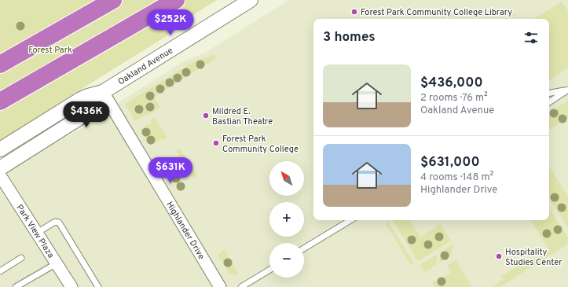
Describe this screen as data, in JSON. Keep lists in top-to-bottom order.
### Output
{
  "streets": {
    "street": ["Oakland Avenue", "Highlander Drive", "Park View Plaza"]
  },
  "crossings": [
    ["Oakland Avenue", "Highlander Drive"]
  ],
  "parks": ["Forest Park"],
  "places": [
    "Forest Park Community College Library",
    "Mildred E. Bastian Theatre",
    "Forest Park Community College",
    "Hospitality Studies Center"
  ],
  "north": "top left",
  "page": {
    "price": ["$252K", "$436K", "$631K"],
    "heading": "3 homes",
    "list": [
      {
        "name": "$436,000",
        "note": "2 rooms · 76 m² · Oakland Avenue"
      },
      {
        "name": "$631,000",
        "note": "4 rooms · 148 m² · Highlander Drive"
      }
    ],
    "map_buttons": ["+", "−"]
  }
}
